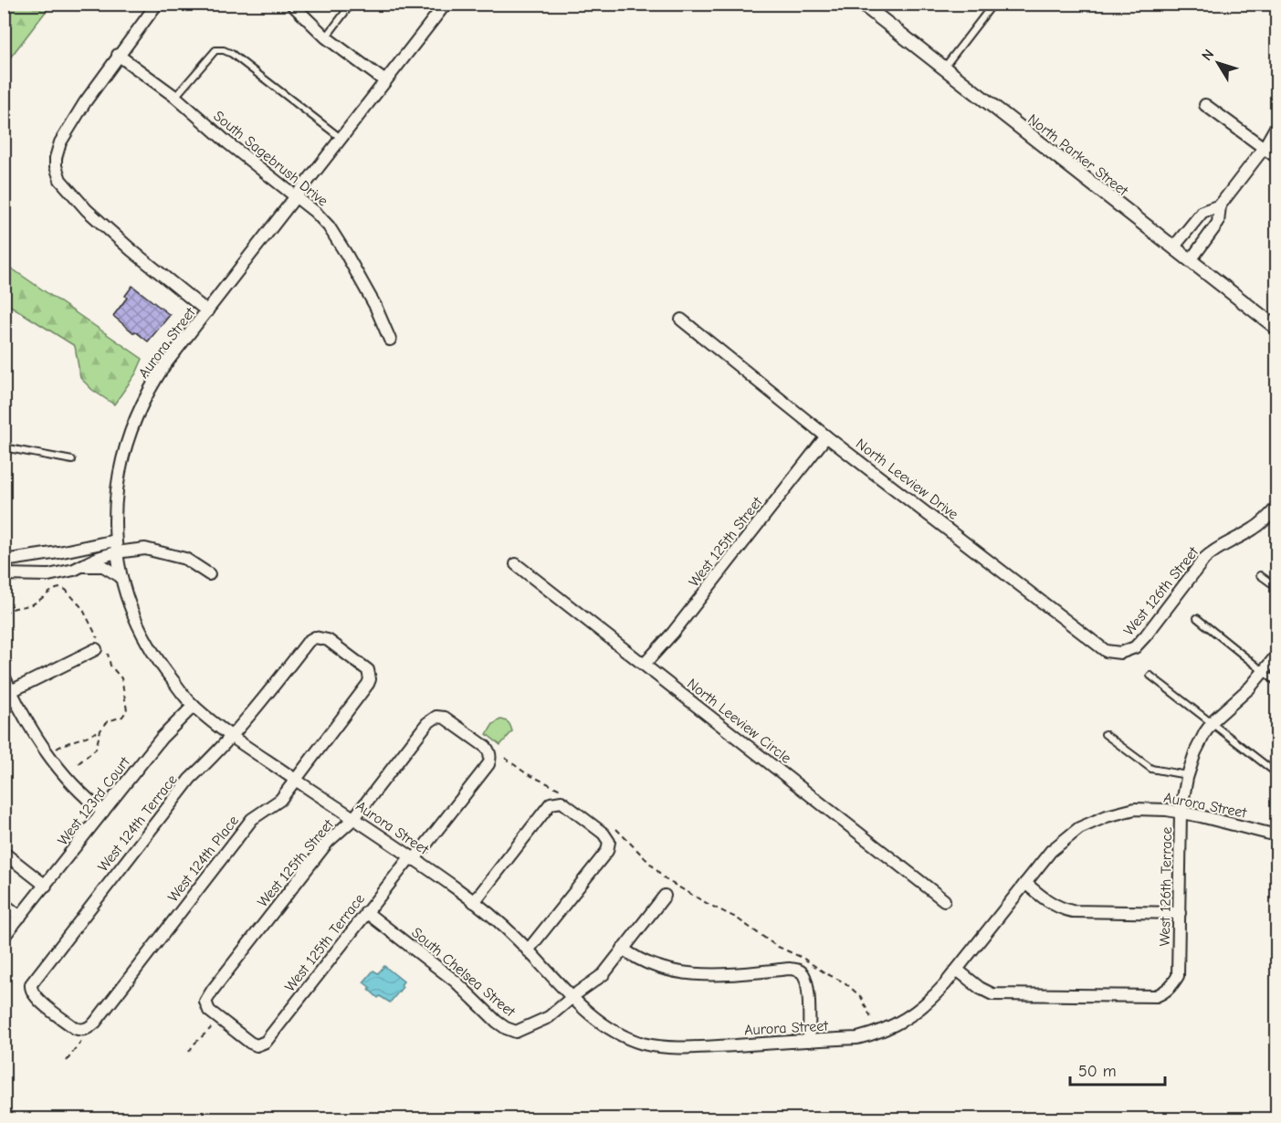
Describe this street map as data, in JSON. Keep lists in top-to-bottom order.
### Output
{
  "streets": {
    "street": [
      "North Parker Street",
      "South Sagebrush Drive",
      "Aurora Street",
      "North Leeview Drive",
      "West 125th Street",
      "West 126th Street",
      "North Leeview Circle",
      "West 123rd Court",
      "West 124th Terrace",
      "West 124th Place",
      "West 126th Terrace",
      "West 125th Terrace",
      "South Chelsea Street"
    ]
  },
  "crossings": [
    ["South Sagebrush Drive", "Aurora Street"],
    ["Aurora Street", "West 125th Street"],
    ["Aurora Street", "West 123rd Court"],
    ["Aurora Street", "West 124th Terrace"],
    ["Aurora Street", "West 124th Place"],
    ["Aurora Street", "West 126th Terrace"],
    ["Aurora Street", "West 125th Terrace"],
    ["Aurora Street", "South Chelsea Street"],
    ["North Leeview Drive", "West 125th Street"],
    ["North Leeview Drive", "West 126th Street"],
    ["West 125th Street", "North Leeview Circle"],
    ["West 125th Street", "West 125th Terrace"],
    ["West 124th Terrace", "West 124th Place"],
    ["West 125th Terrace", "South Chelsea Street"]
  ],
  "scale_bar": "50 m",
  "north": "top left"
}
